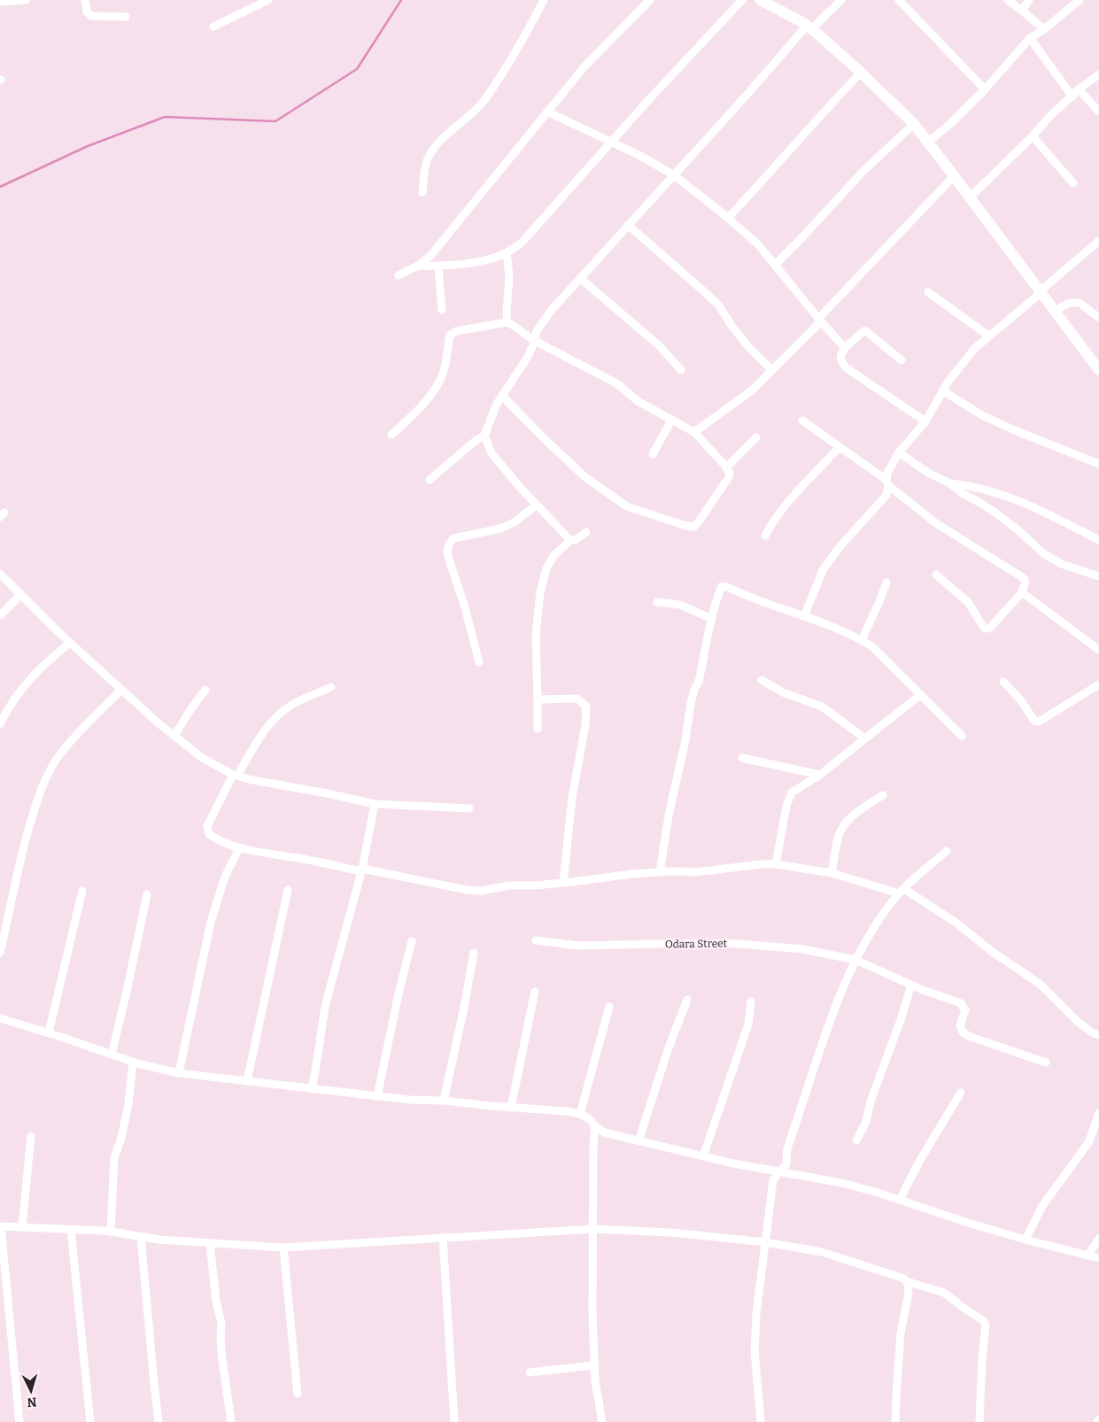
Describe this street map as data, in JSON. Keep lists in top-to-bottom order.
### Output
{
  "streets": {
    "street": ["Odara Street"]
  },
  "north": "bottom"
}
